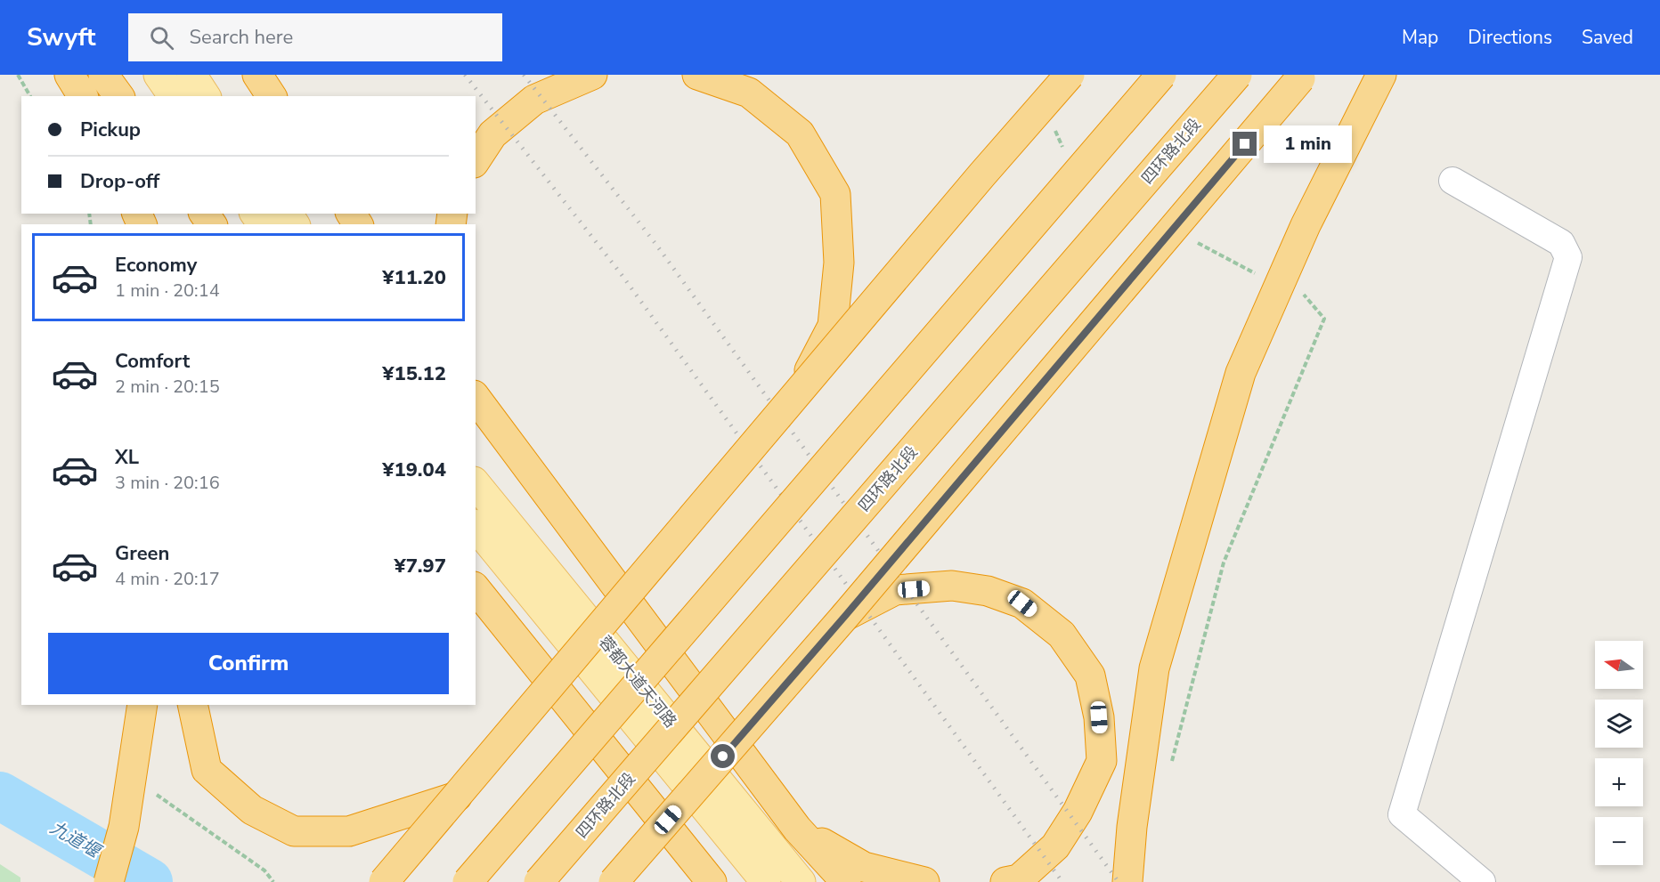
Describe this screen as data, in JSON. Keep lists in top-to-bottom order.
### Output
{
  "streets": {
    "highway": ["四环路北段"],
    "main road": ["蓉都大道天河路"]
  },
  "water": ["九道堰"],
  "north": "left",
  "page": {
    "header": "Swyft",
    "search": "Search here",
    "nav": ["Map", "Directions", "Saved"],
    "banner": ["Pickup", "Drop-off"],
    "bubble": "1 min",
    "list": [
      {
        "name": "Economy",
        "note": "1 min · 20:14",
        "value": "¥11.20"
      },
      {
        "name": "Comfort",
        "note": "2 min · 20:15",
        "value": "¥15.12"
      },
      {
        "name": "XL",
        "note": "3 min · 20:16",
        "value": "¥19.04"
      },
      {
        "name": "Green",
        "note": "4 min · 20:17",
        "value": "¥7.97"
      }
    ],
    "buttons": "Confirm",
    "map_buttons": ["+", "−"]
  }
}
